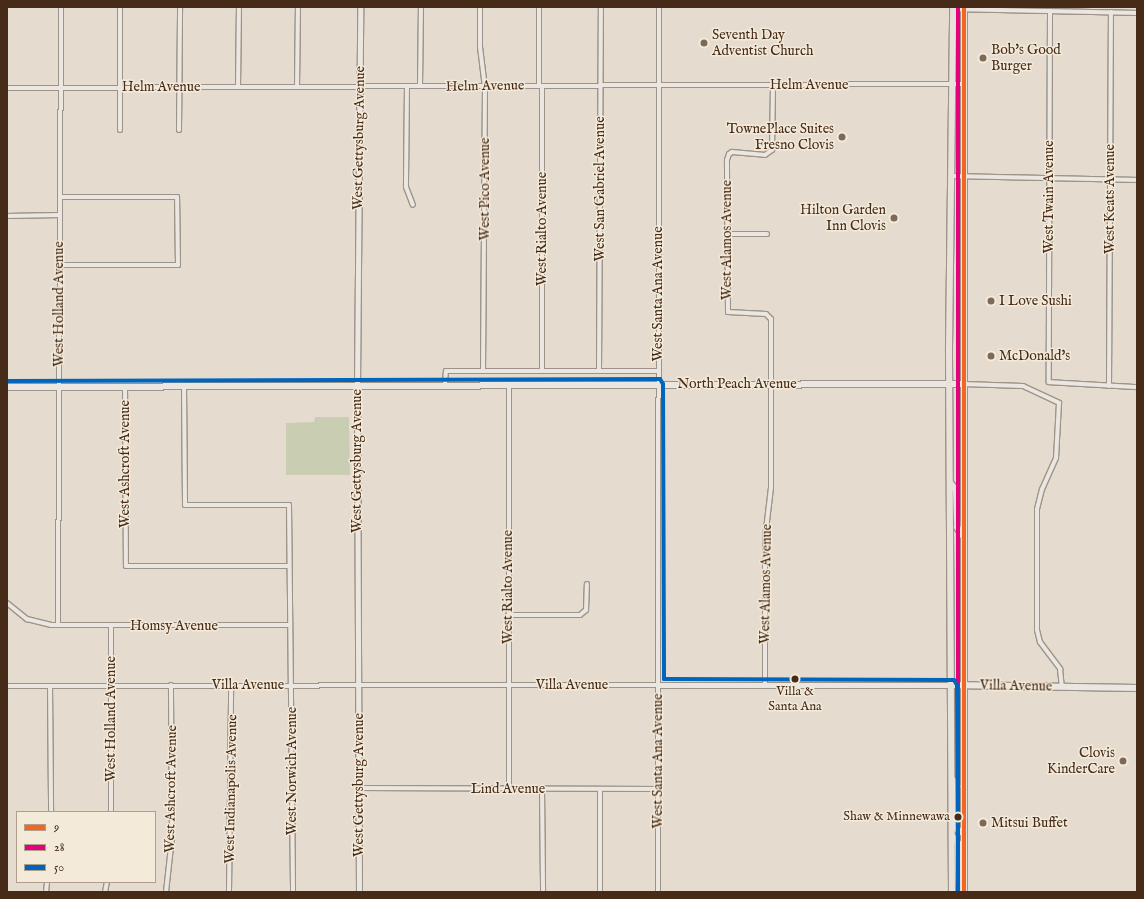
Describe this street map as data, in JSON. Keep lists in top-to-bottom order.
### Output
{
  "streets": {
    "main road": ["North Peach Avenue", "Villa Avenue"],
    "street": [
      "Helm Avenue",
      "West Gettysburg Avenue",
      "West Pico Avenue",
      "West San Gabriel Avenue",
      "West Twain Avenue",
      "West Keats Avenue",
      "West Rialto Avenue",
      "West Alamos Avenue",
      "West Santa Ana Avenue",
      "West Holland Avenue",
      "West Ashcroft Avenue",
      "Homsy Avenue",
      "West Norwich Avenue",
      "West Indianapolis Avenue",
      "Lind Avenue"
    ]
  },
  "crossings": [
    ["Helm Avenue", "West Gettysburg Avenue"],
    ["Helm Avenue", "West Pico Avenue"],
    ["Helm Avenue", "West San Gabriel Avenue"],
    ["Helm Avenue", "West Rialto Avenue"],
    ["Helm Avenue", "West Alamos Avenue"],
    ["Helm Avenue", "West Santa Ana Avenue"],
    ["Helm Avenue", "West Holland Avenue"],
    ["West Gettysburg Avenue", "North Peach Avenue"],
    ["West Gettysburg Avenue", "Villa Avenue"],
    ["West Gettysburg Avenue", "Lind Avenue"],
    ["West Twain Avenue", "West Keats Avenue"],
    ["West Rialto Avenue", "North Peach Avenue"],
    ["West Rialto Avenue", "Villa Avenue"],
    ["West Rialto Avenue", "Lind Avenue"],
    ["West Alamos Avenue", "North Peach Avenue"],
    ["West Alamos Avenue", "Villa Avenue"],
    ["West Santa Ana Avenue", "North Peach Avenue"],
    ["West Santa Ana Avenue", "Villa Avenue"],
    ["West Santa Ana Avenue", "Lind Avenue"],
    ["West Holland Avenue", "North Peach Avenue"],
    ["West Holland Avenue", "Homsy Avenue"],
    ["West Holland Avenue", "Villa Avenue"],
    ["North Peach Avenue", "West Ashcroft Avenue"],
    ["North Peach Avenue", "West Norwich Avenue"],
    ["West Ashcroft Avenue", "Villa Avenue"],
    ["West Ashcroft Avenue", "West Norwich Avenue"],
    ["Homsy Avenue", "West Norwich Avenue"],
    ["Villa Avenue", "West Norwich Avenue"],
    ["Villa Avenue", "West Indianapolis Avenue"]
  ],
  "places": [
    "Seventh Day Adventist Church",
    "Bob's Good Burger",
    "TownePlace Suites Fresno Clovis",
    "Hilton Garden Inn Clovis",
    "I Love Sushi",
    "McDonald's",
    "Villa & Santa Ana",
    "Clovis KinderCare",
    "Shaw & Minnewawa",
    "Mitsui Buffet"
  ],
  "lines": ["transit line 9", "transit line 28", "transit line 50"],
  "legend": ["9", "28", "50"]
}
